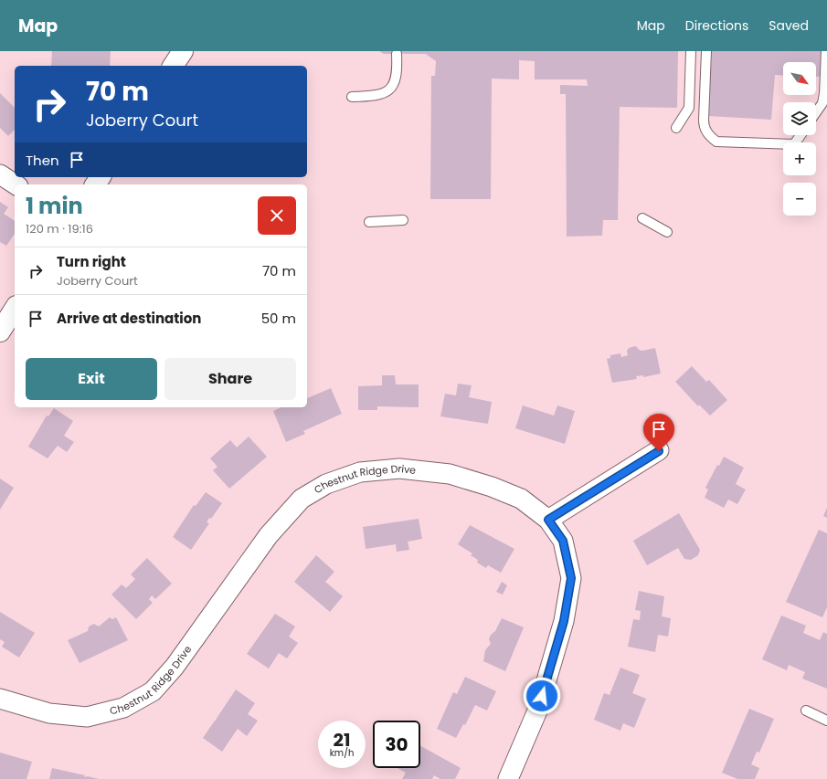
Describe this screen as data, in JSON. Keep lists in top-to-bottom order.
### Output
{
  "streets": {
    "street": ["Chestnut Ridge Drive"]
  },
  "north": "bottom right",
  "page": {
    "header": "Map",
    "nav": ["Map", "Directions", "Saved"],
    "map_buttons": ["+", "−"],
    "turn": ["70 m", "Joberry Court"],
    "then": "Then",
    "heading": ["1 min", "120 m · 19:16"],
    "list": [
      {
        "name": "Turn right",
        "note": "Joberry Court",
        "value": "70 m"
      },
      {
        "name": "Arrive at destination",
        "value": "50 m"
      }
    ],
    "buttons": ["Exit", "Share"],
    "speed": "21 km/h",
    "limit": "30"
  }
}
